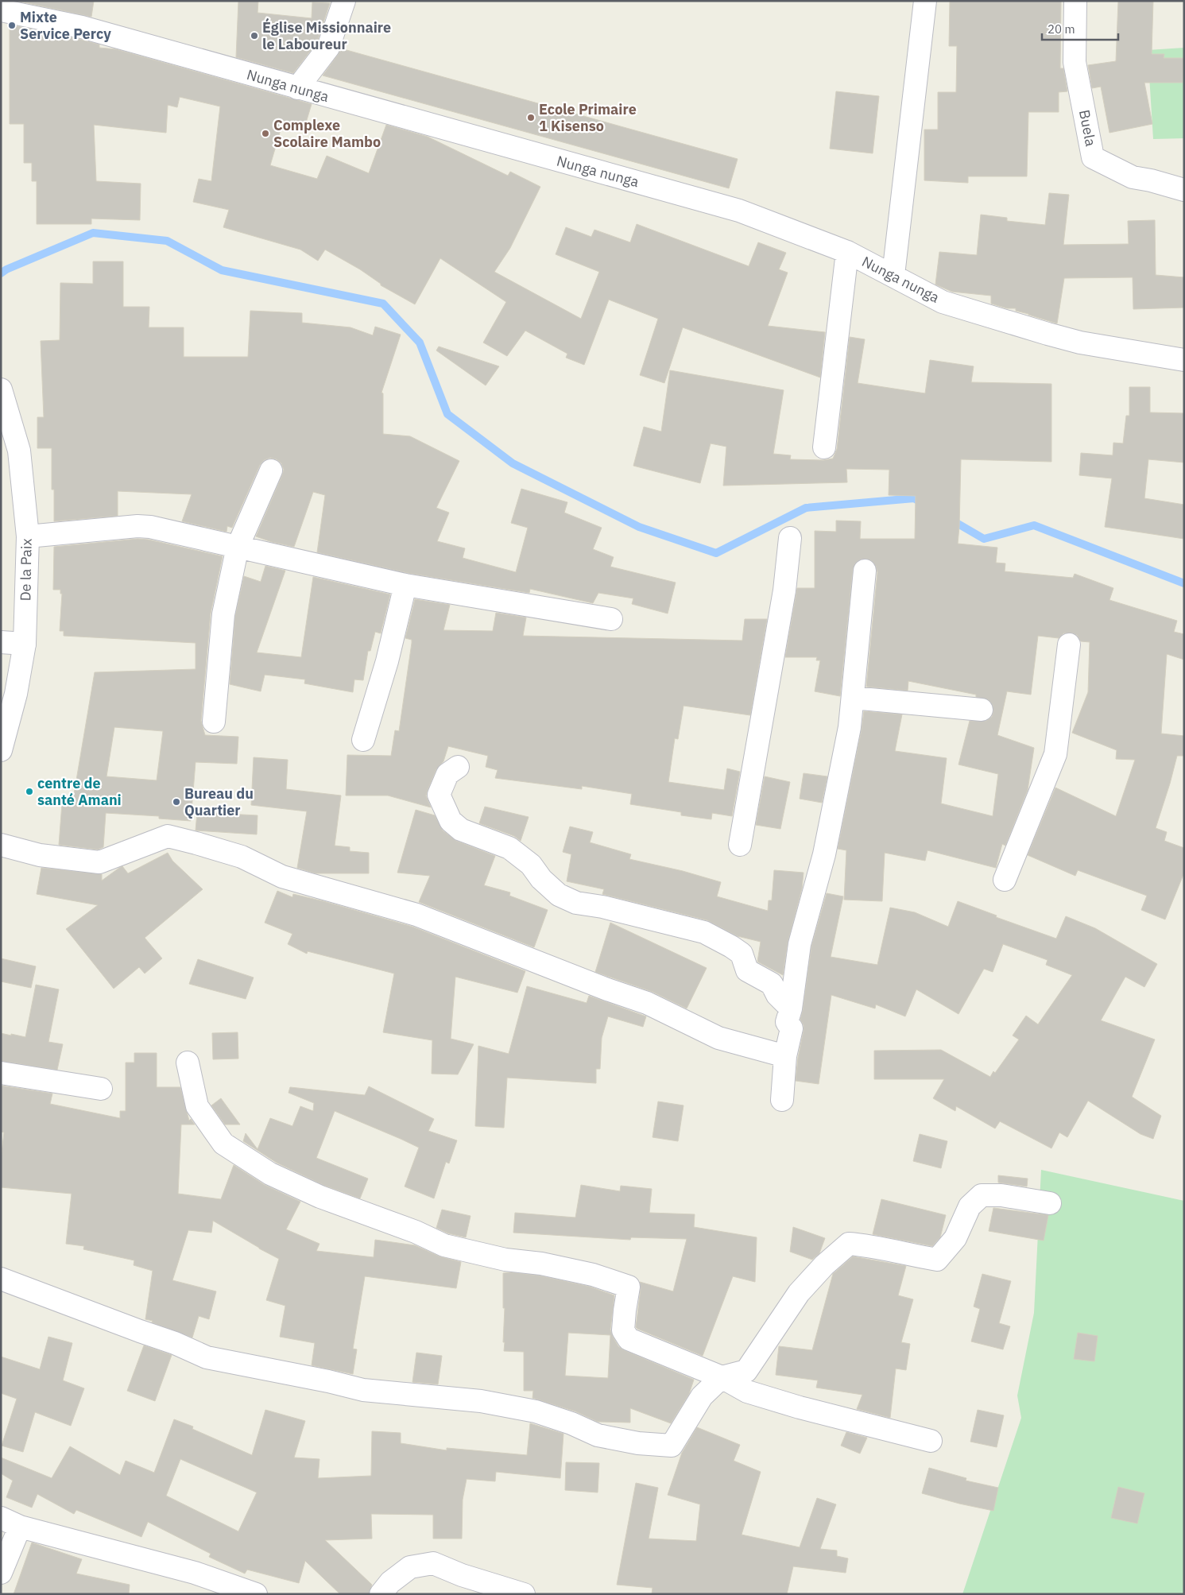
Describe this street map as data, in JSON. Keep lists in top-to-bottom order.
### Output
{
  "streets": {
    "street": ["Nunga nunga", "Buela", "De la Paix"]
  },
  "places": [
    "Mixte Service Percy",
    "Église Missionnaire le Laboureur",
    "Ecole Primaire 1 Kisenso",
    "Complexe Scolaire Mambo",
    "centre de santé Amani",
    "Bureau du Quartier"
  ],
  "scale_bar": "20 m"
}
